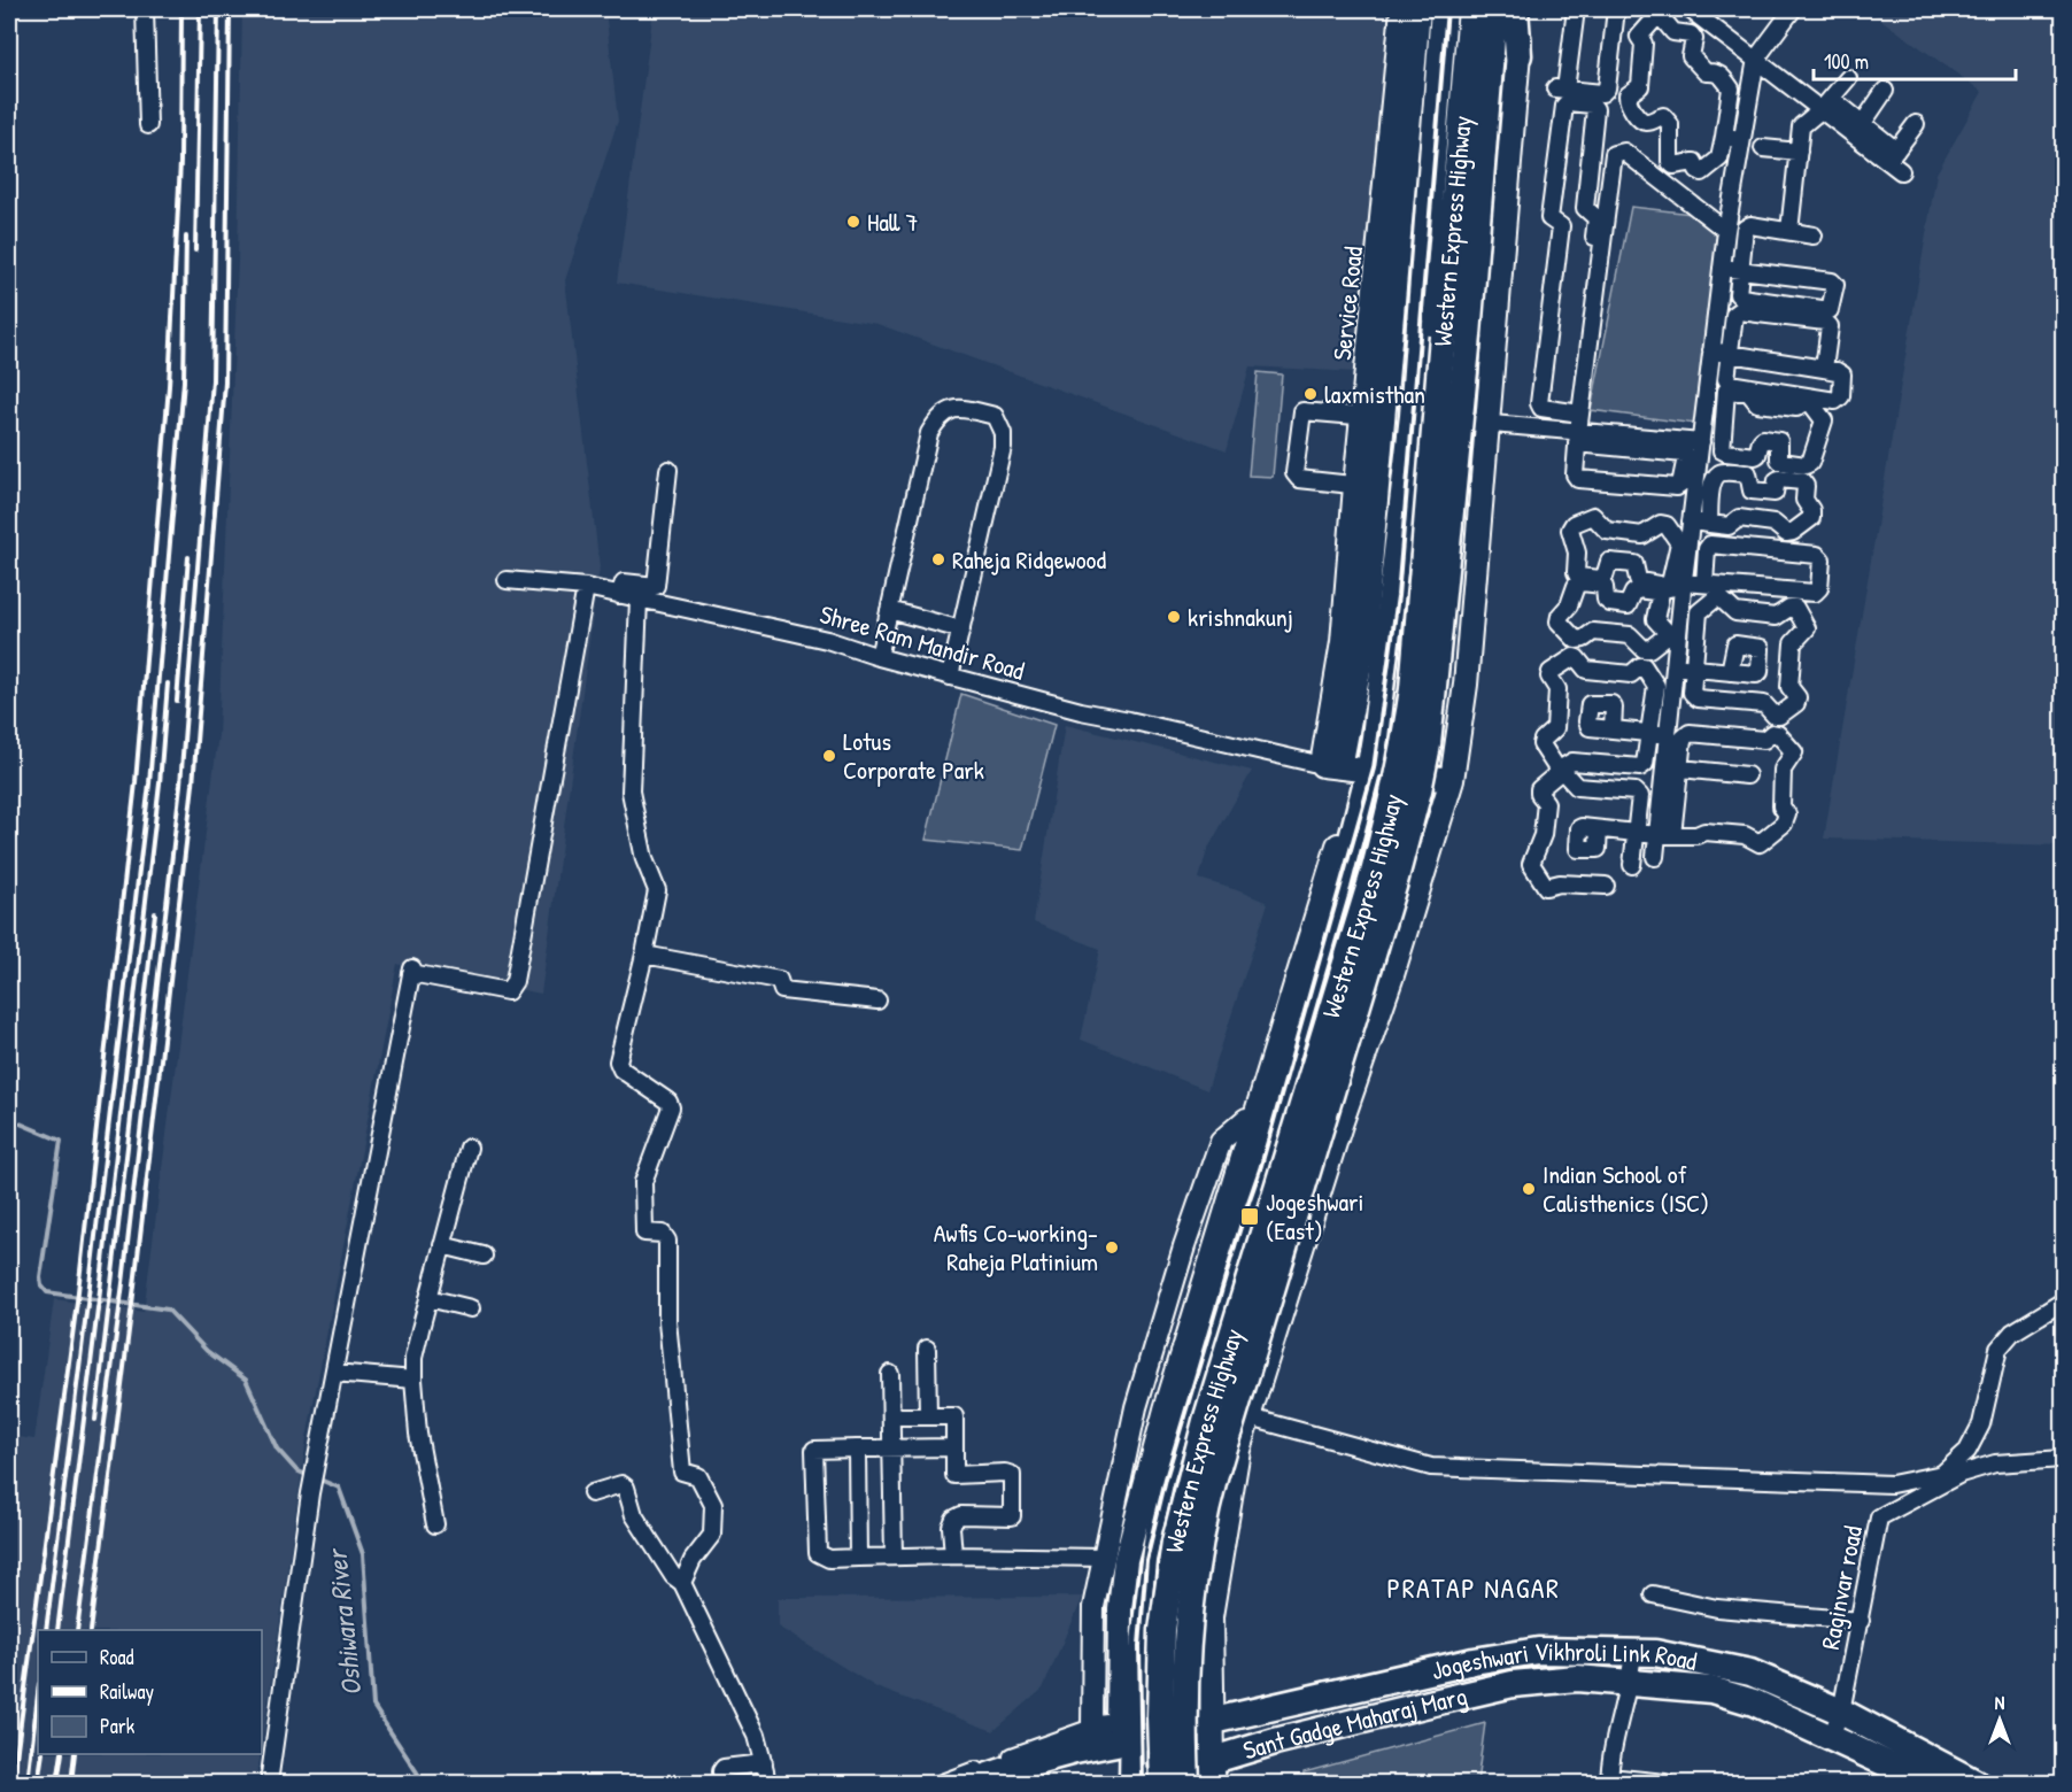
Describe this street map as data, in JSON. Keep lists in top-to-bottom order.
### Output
{
  "streets": {
    "main road": [
      "Western Express Highway",
      "Service Road",
      "Jogeshwari Vikhroli Link Road",
      "Sant Gadge Maharaj Marg"
    ],
    "street": ["Shree Ram Mandir Road", "Raginvar road"]
  },
  "crossings": [
    ["Service Road", "Shree Ram Mandir Road"],
    ["Raginvar road", "Jogeshwari Vikhroli Link Road"],
    ["Raginvar road", "Sant Gadge Maharaj Marg"]
  ],
  "districts": ["PRATAP NAGAR"],
  "water": ["Oshiwara River"],
  "places": {
    "other": [
      "Hall 7",
      "laxmisthan",
      "Raheja Ridgewood",
      "krishnakunj",
      "Lotus Corporate Park",
      "Indian School of Calisthenics (ISC)",
      "Awfis Co-working- Raheja Platinium"
    ],
    "transit": ["Jogeshwari (East)"]
  },
  "legend": ["Road", "Railway", "Park"],
  "scale_bar": "100 m",
  "north": "top"
}
